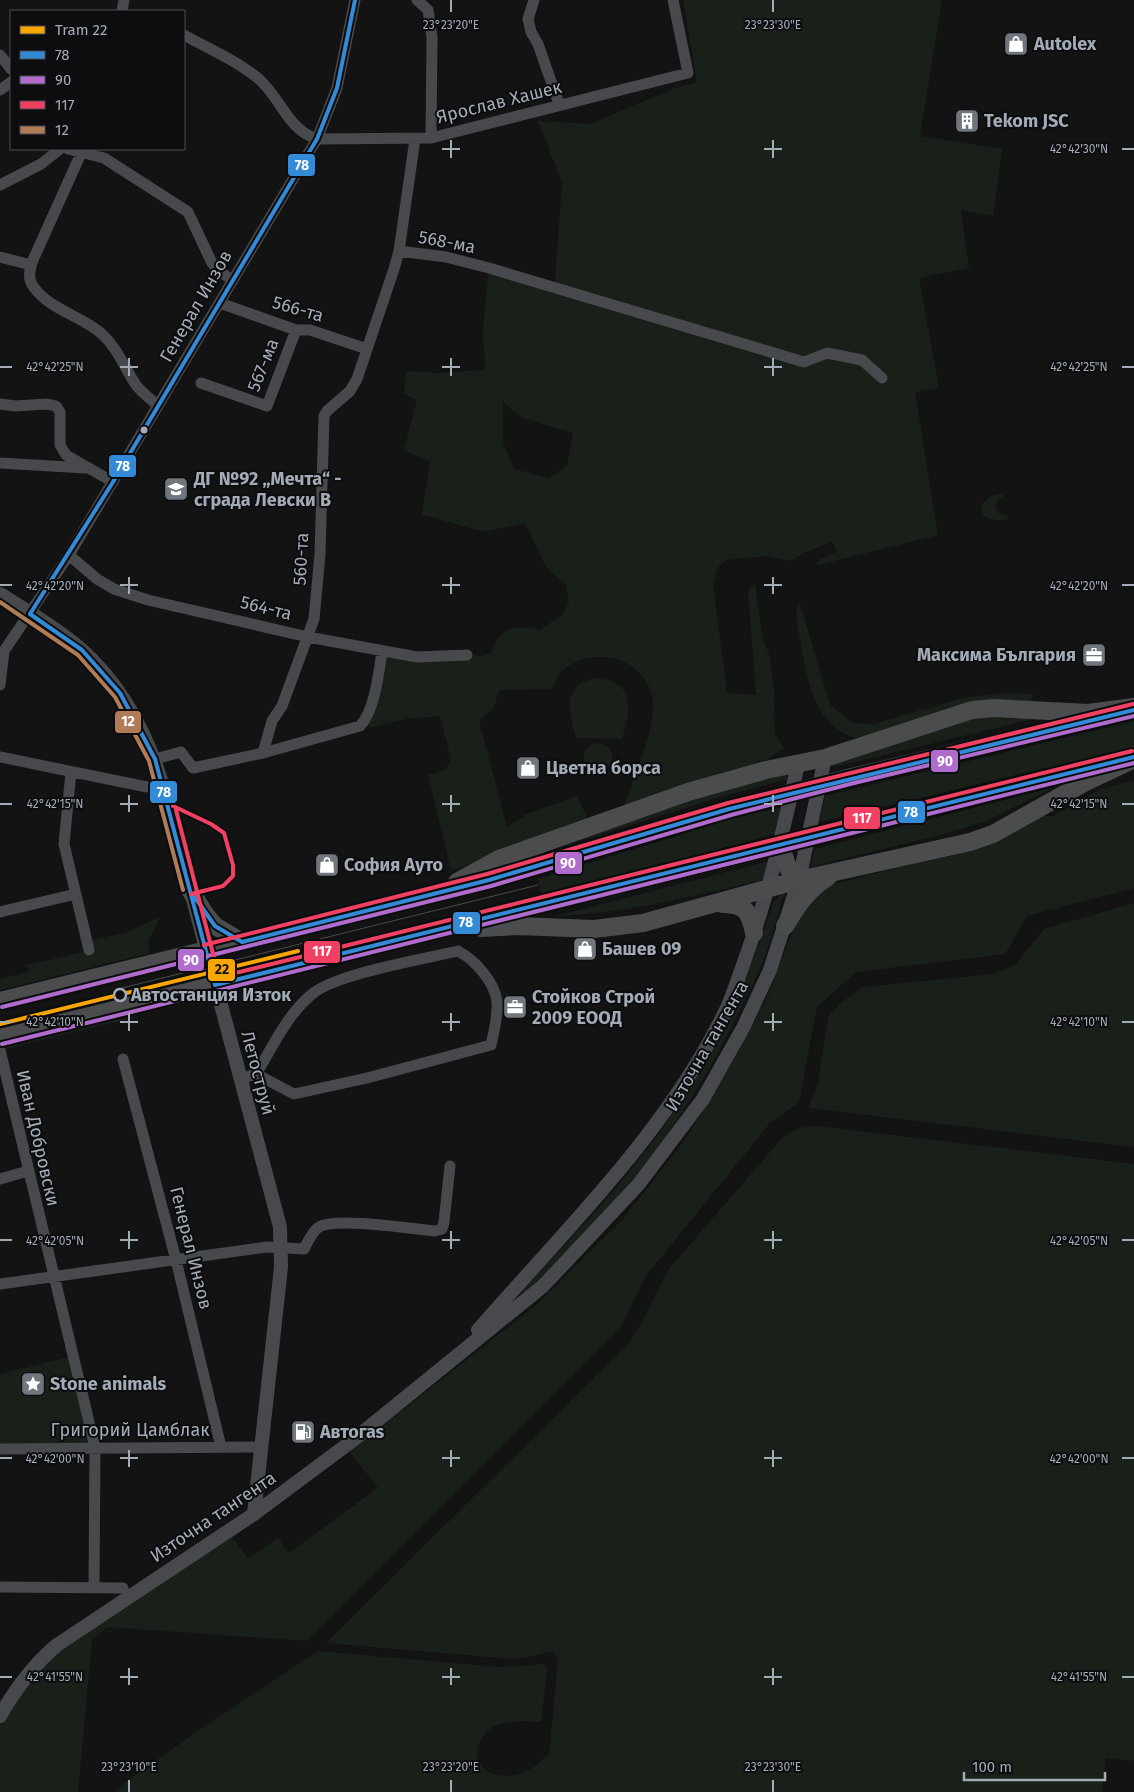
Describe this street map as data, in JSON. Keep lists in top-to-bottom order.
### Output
{
  "streets": {
    "street": [
      "Ярослав Хашек",
      "568-ма",
      "Генерал Инзов",
      "566-та",
      "567-ма",
      "560-та",
      "564-та",
      "Източна тангента",
      "Летоструй",
      "Иван Добровски",
      "Григорий Цамблак"
    ]
  },
  "crossings": [
    ["Ярослав Хашек", "Генерал Инзов"],
    ["Ярослав Хашек", "560-та"],
    ["568-ма", "560-та"],
    ["Генерал Инзов", "566-та"],
    ["Генерал Инзов", "564-та"],
    ["Генерал Инзов", "Летоструй"],
    ["Генерал Инзов", "Григорий Цамблак"],
    ["566-та", "567-ма"],
    ["566-та", "560-та"],
    ["560-та", "564-та"],
    ["Източна тангента", "Летоструй"],
    ["Летоструй", "Григорий Цамблак"],
    ["Иван Добровски", "Григорий Цамблак"]
  ],
  "places": {
    "shop": [
      "Autolex",
      "Цветна борса",
      "София Ауто",
      "Башев 09"
    ],
    "building": ["Tekom JSC"],
    "school or university": ["ДГ №92 „Мечта“ - сграда Левски В"],
    "office": ["Максима България", "Стойков Строй 2009 ЕООД"],
    "other": ["Автостанция Изток"],
    "place": ["Stone animals"],
    "fuel station": ["Автогаѕ"]
  },
  "lines": [
    "transit line 78",
    "transit line 12",
    "transit line 117",
    "transit line 90",
    "tram line 22"
  ],
  "legend": [
    "Tram 22",
    "78",
    "90",
    "117",
    "12"
  ],
  "scale_bar": "100 m",
  "coordinates": [
    "23°23'20\"E",
    "23°23'30\"E",
    "42°42'30\"N",
    "42°42'25\"N",
    "42°42'20\"N",
    "42°42'15\"N",
    "42°42'10\"N",
    "42°42'05\"N",
    "42°42'00\"N",
    "42°41'55\"N",
    "23°23'10\"E"
  ]
}
